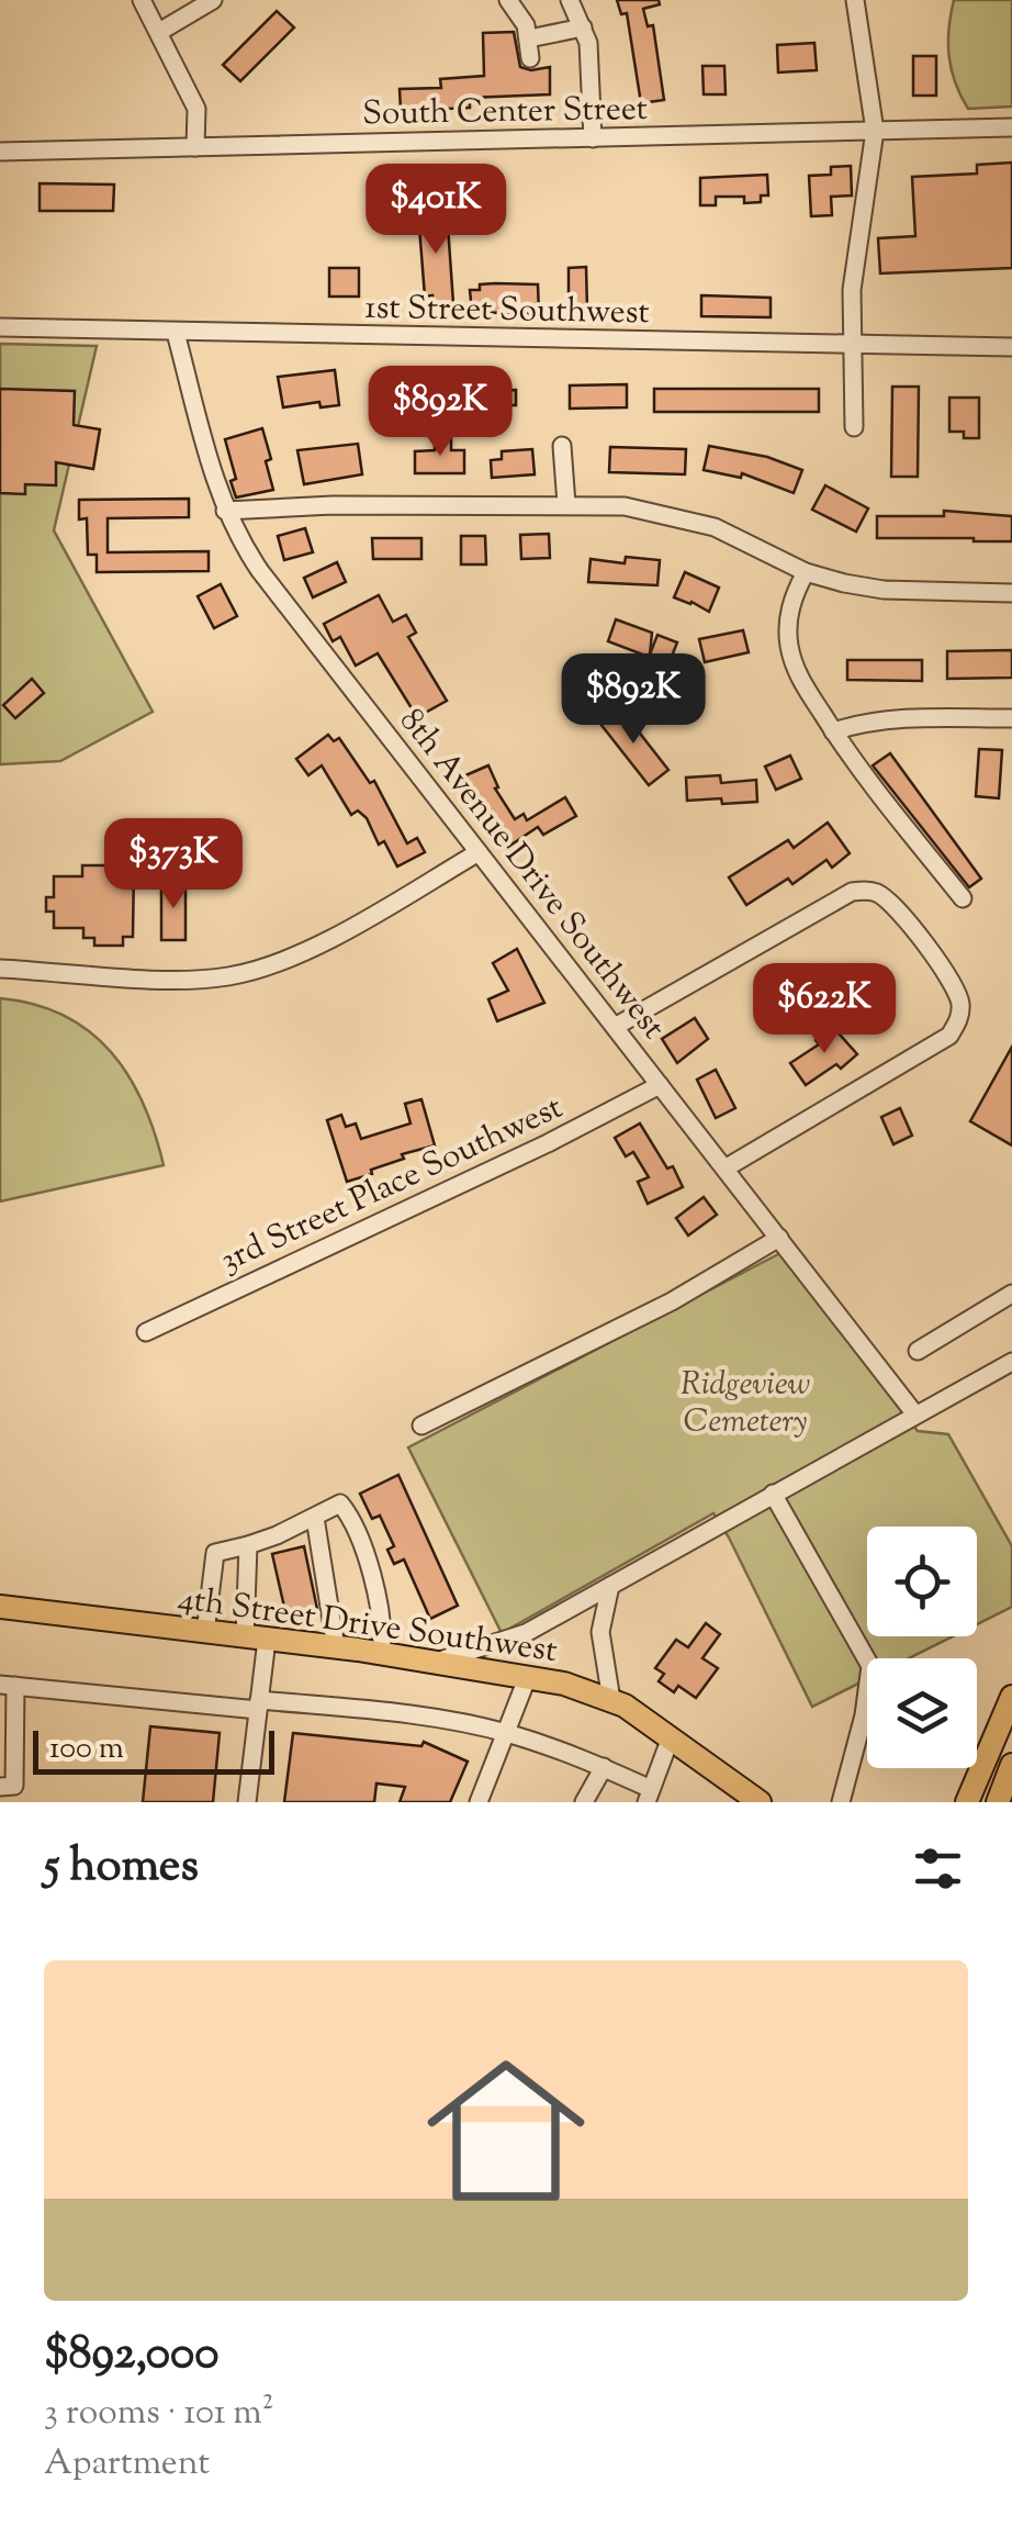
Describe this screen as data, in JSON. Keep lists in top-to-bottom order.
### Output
{
  "streets": {
    "main road": ["4th Street Drive Southwest"],
    "street": [
      "South Center Street",
      "1st Street Southwest",
      "8th Avenue Drive Southwest",
      "3rd Street Place Southwest"
    ]
  },
  "crossings": [
    ["1st Street Southwest", "8th Avenue Drive Southwest"],
    ["8th Avenue Drive Southwest", "3rd Street Place Southwest"]
  ],
  "parks": ["Ridgeview Cemetery"],
  "scale_bar": "100 m",
  "page": {
    "price": [
      "$401K",
      "$892K",
      "$892K",
      "$373K",
      "$622K"
    ],
    "scale": "100 m",
    "heading": "5 homes",
    "list": [
      {
        "name": "$892,000",
        "note": "3 rooms · 101 m² · Apartment"
      }
    ]
  }
}
